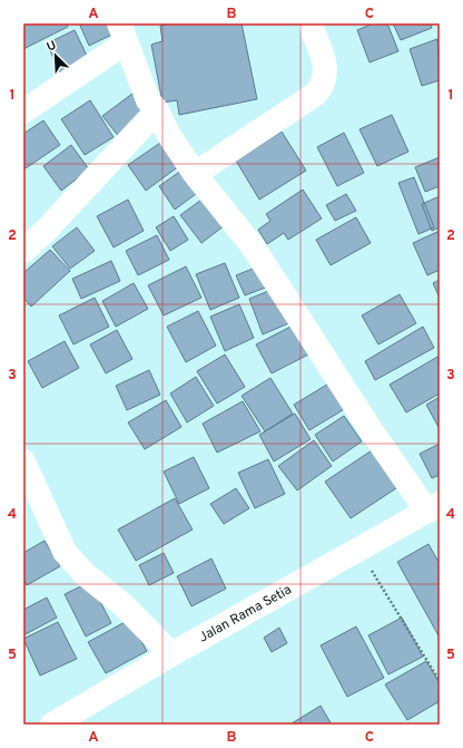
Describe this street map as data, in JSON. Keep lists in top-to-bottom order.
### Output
{
  "streets": {
    "street": ["Jalan Rama Setia"]
  },
  "north": "top left",
  "grid": {
    "columns": ["A", "B", "C"],
    "rows": [
      "1",
      "2",
      "3",
      "4",
      "5"
    ]
  }
}
